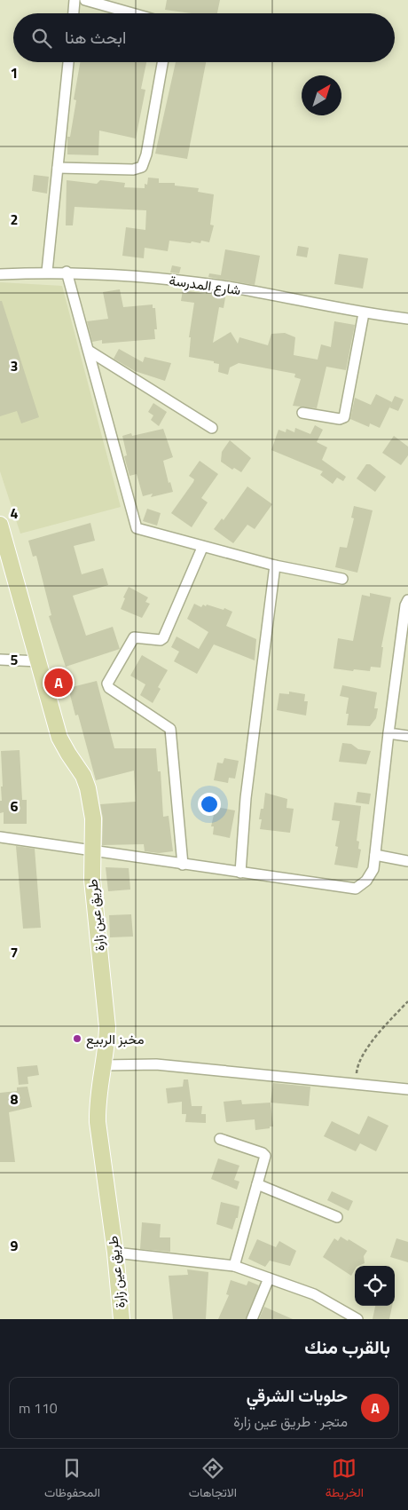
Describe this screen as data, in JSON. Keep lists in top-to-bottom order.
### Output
{
  "streets": {
    "main road": ["طريق عين زارة"],
    "street": ["شارع المدرسة"]
  },
  "places": ["مخبز الربيع"],
  "north": "top right",
  "page": {
    "search": "ابحث هنا",
    "pins": "A",
    "heading": "بالقرب منك",
    "list": [
      {
        "mark": "A",
        "name": "حلويات الشرقي",
        "note": "متجر · طريق عين زارة",
        "value": "110 m"
      }
    ],
    "nav": ["الخريطة", "الاتجاهات", "المحفوظات"]
  },
  "grid": {
    "rows": [
      "1",
      "2",
      "3",
      "4",
      "5",
      "6",
      "7",
      "8",
      "9"
    ]
  }
}
